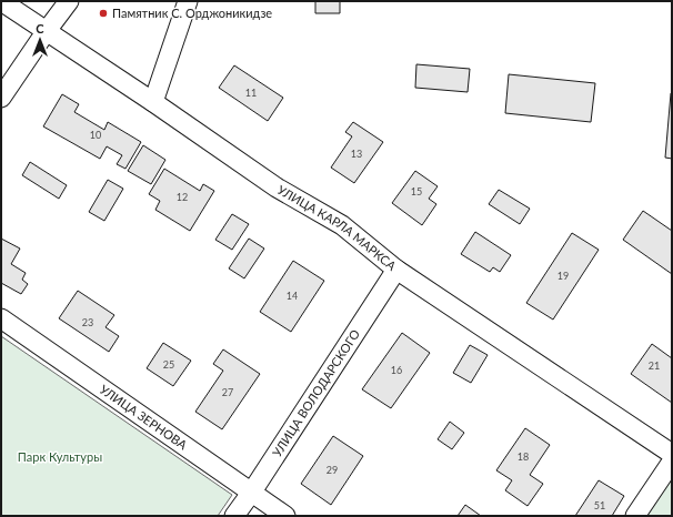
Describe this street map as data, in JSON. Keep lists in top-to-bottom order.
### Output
{
  "streets": {
    "street": ["УЛИЦА КАРЛА МАРКСА", "УЛИЦА ВОЛОДАРСКОГО", "УЛИЦА ЗЕРНОВА"]
  },
  "crossings": [
    ["УЛИЦА КАРЛА МАРКСА", "УЛИЦА ВОЛОДАРСКОГО"],
    ["УЛИЦА ВОЛОДАРСКОГО", "УЛИЦА ЗЕРНОВА"]
  ],
  "parks": ["Парк Культуры"],
  "places": ["Памятник С. Орджоникидзе"],
  "house_numbers": [
    "11",
    "10",
    "13",
    "15",
    "12",
    "19",
    "14",
    "23",
    "25",
    "21",
    "16",
    "27",
    "18",
    "29",
    "51"
  ],
  "north": "top"
}
